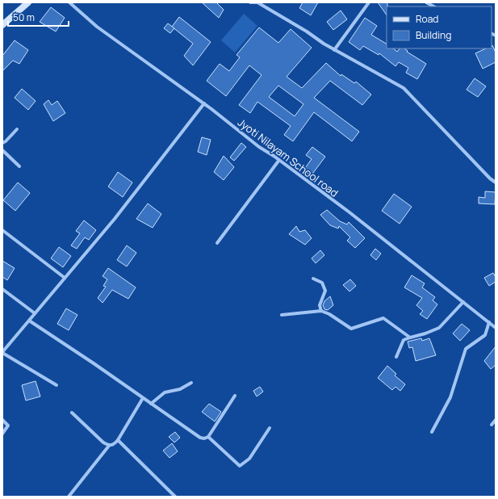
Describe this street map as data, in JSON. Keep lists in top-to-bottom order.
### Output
{
  "streets": {
    "street": ["Jyoti Nilayam School road"]
  },
  "legend": ["Road", "Building"],
  "scale_bar": "50 m"
}
